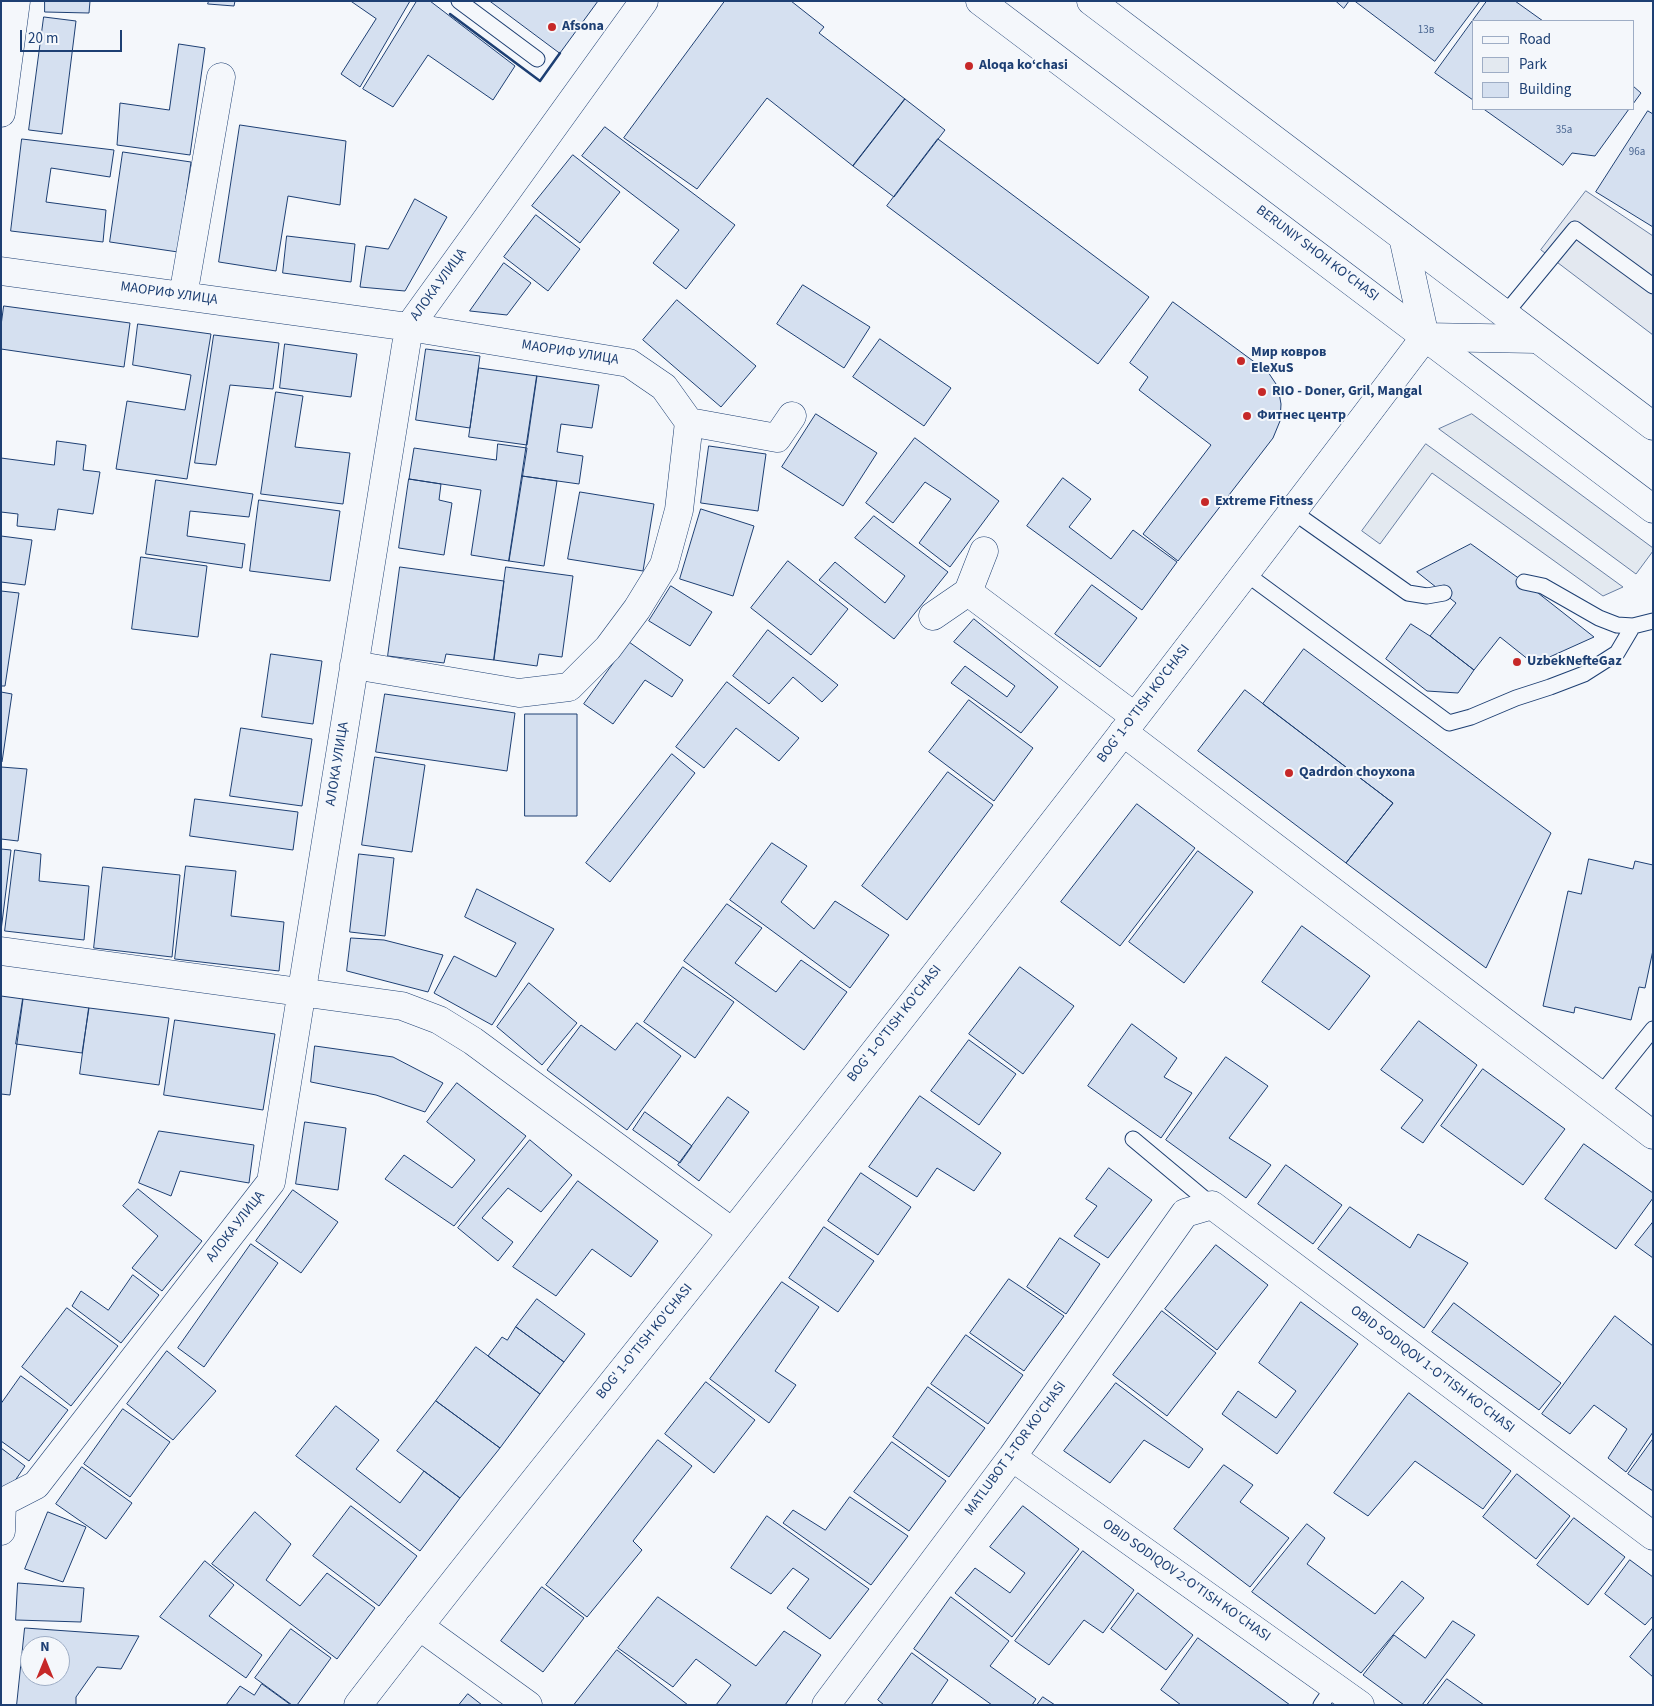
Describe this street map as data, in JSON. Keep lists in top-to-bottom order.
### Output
{
  "streets": {
    "street": [
      "BERUNIY SHOH KO'CHASI",
      "АЛОКА УЛИЦА",
      "МАОРИФ УЛИЦА",
      "BOG' 1-O'TISH KO'CHASI",
      "OBID SODIQOV 1-O'TISH KO'CHASI",
      "MATLUBOT 1-TOR KO'CHASI",
      "OBID SODIQOV 2-O'TISH KO'CHASI"
    ]
  },
  "crossings": [
    ["BERUNIY SHOH KO'CHASI", "BOG' 1-O'TISH KO'CHASI"],
    ["АЛОКА УЛИЦА", "МАОРИФ УЛИЦА"],
    ["OBID SODIQOV 1-O'TISH KO'CHASI", "MATLUBOT 1-TOR KO'CHASI"],
    ["MATLUBOT 1-TOR KO'CHASI", "OBID SODIQOV 2-O'TISH KO'CHASI"]
  ],
  "places": [
    "Afsona",
    "Aloqa ko‘chasi",
    "Мир ковров EleXuS",
    "RIO - Doner, Gril, Mangal",
    "Фитнес центр",
    "Extreme Fitness",
    "UzbekNefteGaz",
    "Qadrdon choyxona"
  ],
  "house_numbers": ["13в", "35a", "96a"],
  "legend": ["Road", "Park", "Building"],
  "scale_bar": "20 m",
  "north": "top"
}
